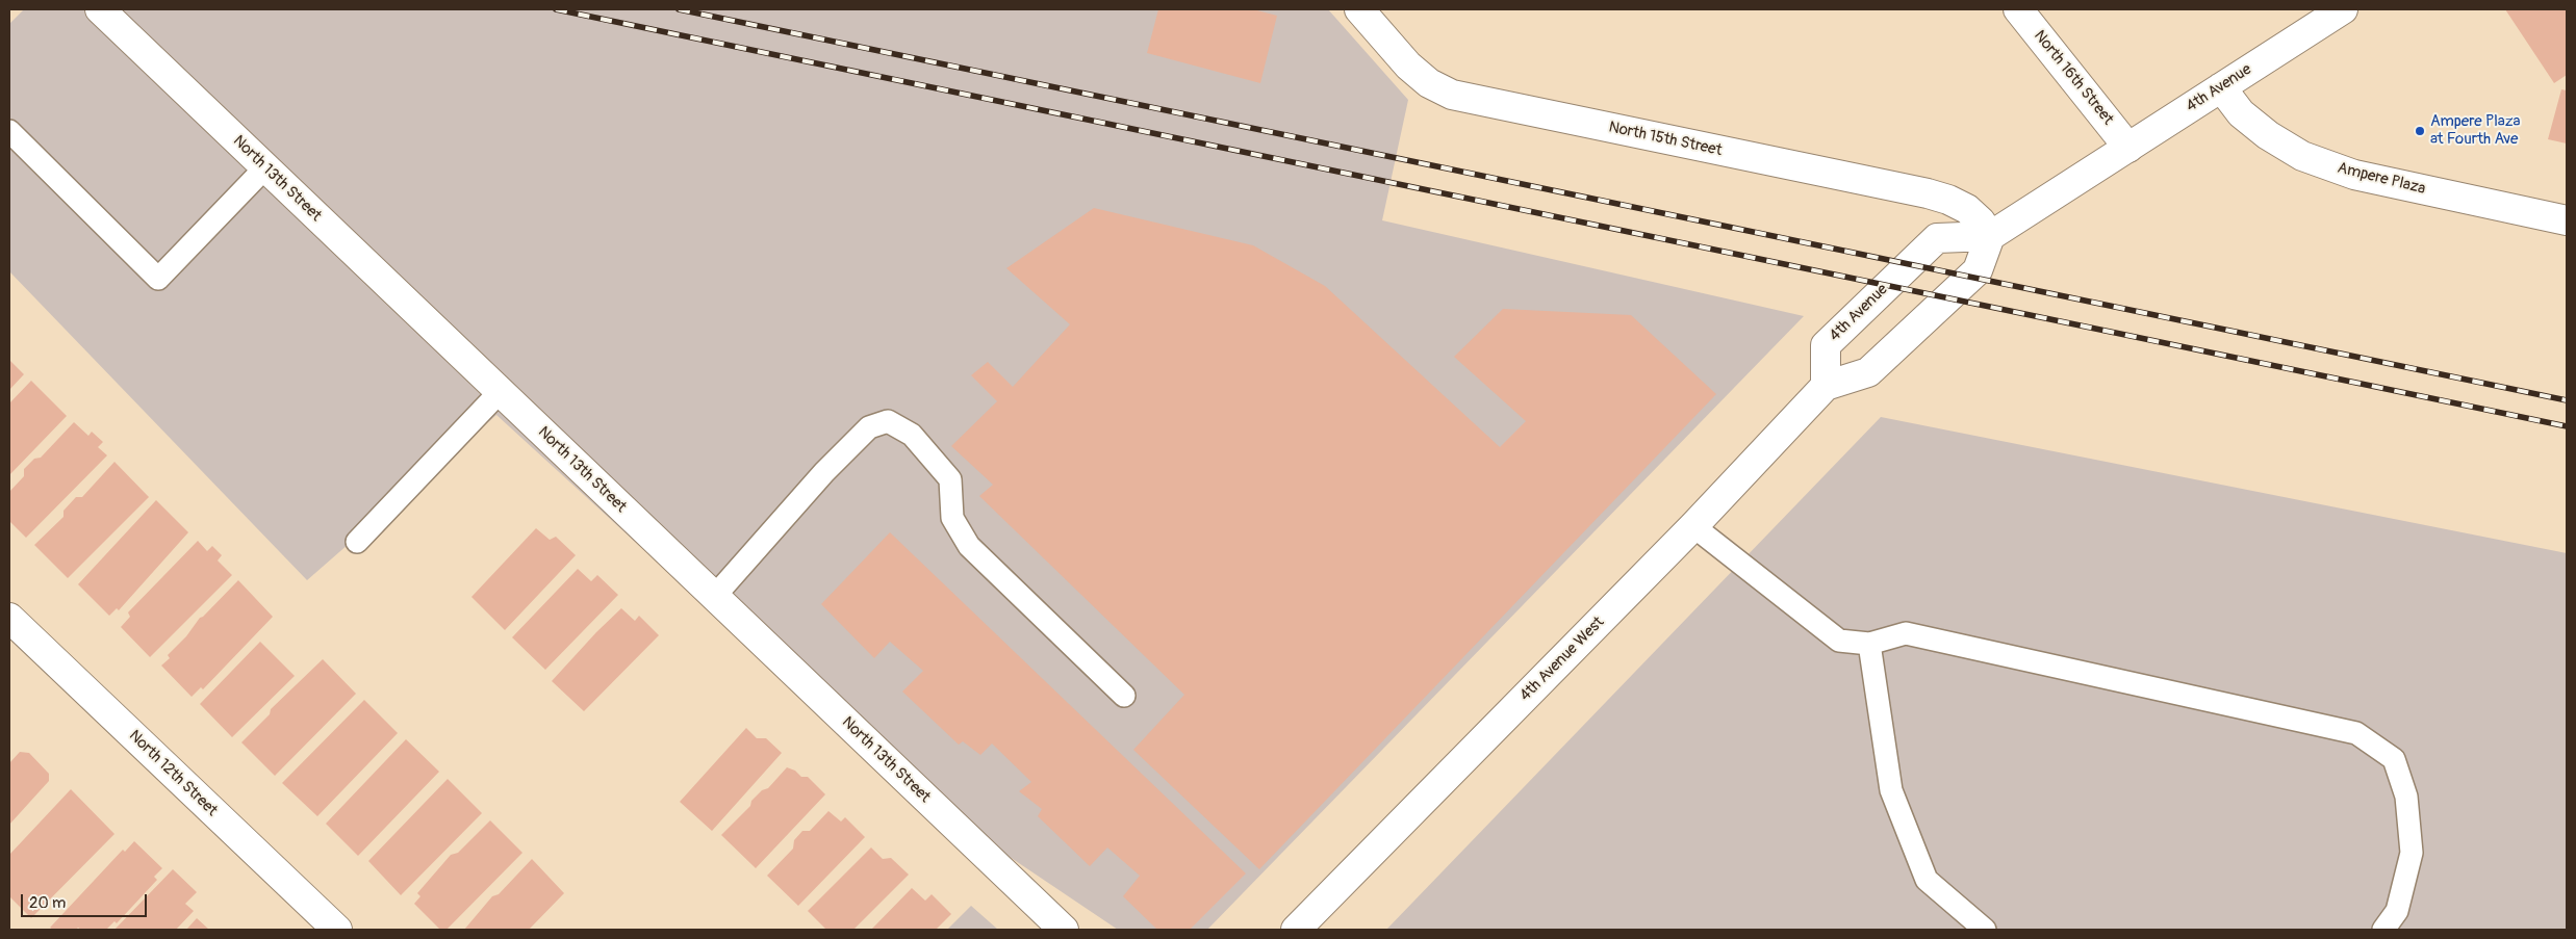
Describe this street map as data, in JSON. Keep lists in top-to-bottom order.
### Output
{
  "streets": {
    "street": [
      "North 16th Street",
      "4th Avenue",
      "North 15th Street",
      "North 13th Street",
      "Ampere Plaza",
      "4th Avenue West",
      "North 12th Street"
    ]
  },
  "crossings": [
    ["North 16th Street", "4th Avenue"],
    ["4th Avenue", "North 15th Street"],
    ["4th Avenue", "Ampere Plaza"],
    ["4th Avenue", "4th Avenue West"]
  ],
  "places": ["Ampere Plaza at Fourth Ave"],
  "scale_bar": "20 m"
}
